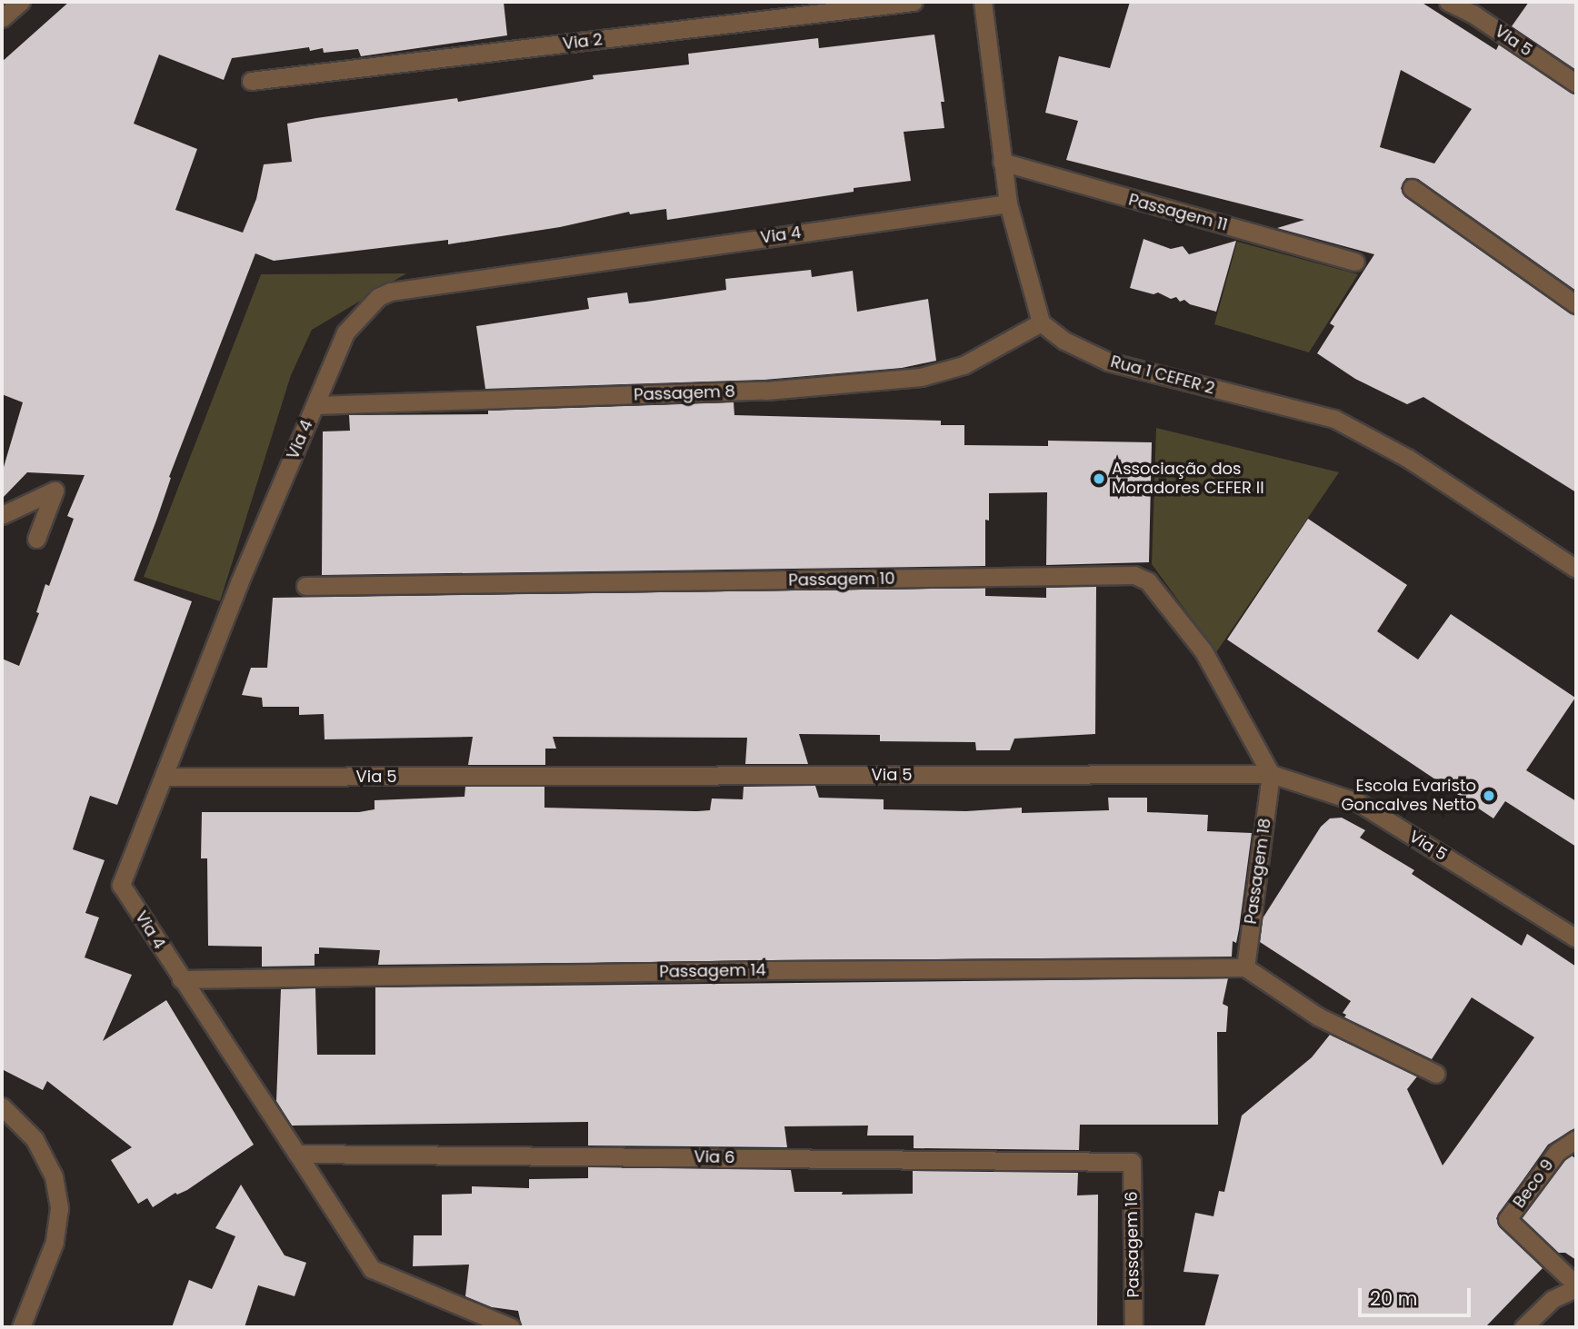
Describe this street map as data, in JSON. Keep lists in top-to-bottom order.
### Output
{
  "streets": {
    "street": [
      "Via 5",
      "Via 2",
      "Passagem 11",
      "Via 4",
      "Rua 1 CEFER 2",
      "Passagem 8",
      "Passagem 10",
      "Passagem 18",
      "Passagem 14",
      "Via 6",
      "Beco 9",
      "Passagem 16"
    ]
  },
  "crossings": [
    ["Via 5", "Via 4"],
    ["Via 5", "Passagem 10"],
    ["Via 5", "Passagem 18"],
    ["Via 4", "Passagem 8"],
    ["Via 4", "Passagem 14"],
    ["Via 4", "Via 6"],
    ["Rua 1 CEFER 2", "Passagem 8"],
    ["Passagem 10", "Passagem 18"],
    ["Passagem 18", "Passagem 14"],
    ["Via 6", "Passagem 16"]
  ],
  "places": ["Associação dos Moradores CEFER II", "Escola Evaristo Goncalves Netto"],
  "scale_bar": "20 m"
}
